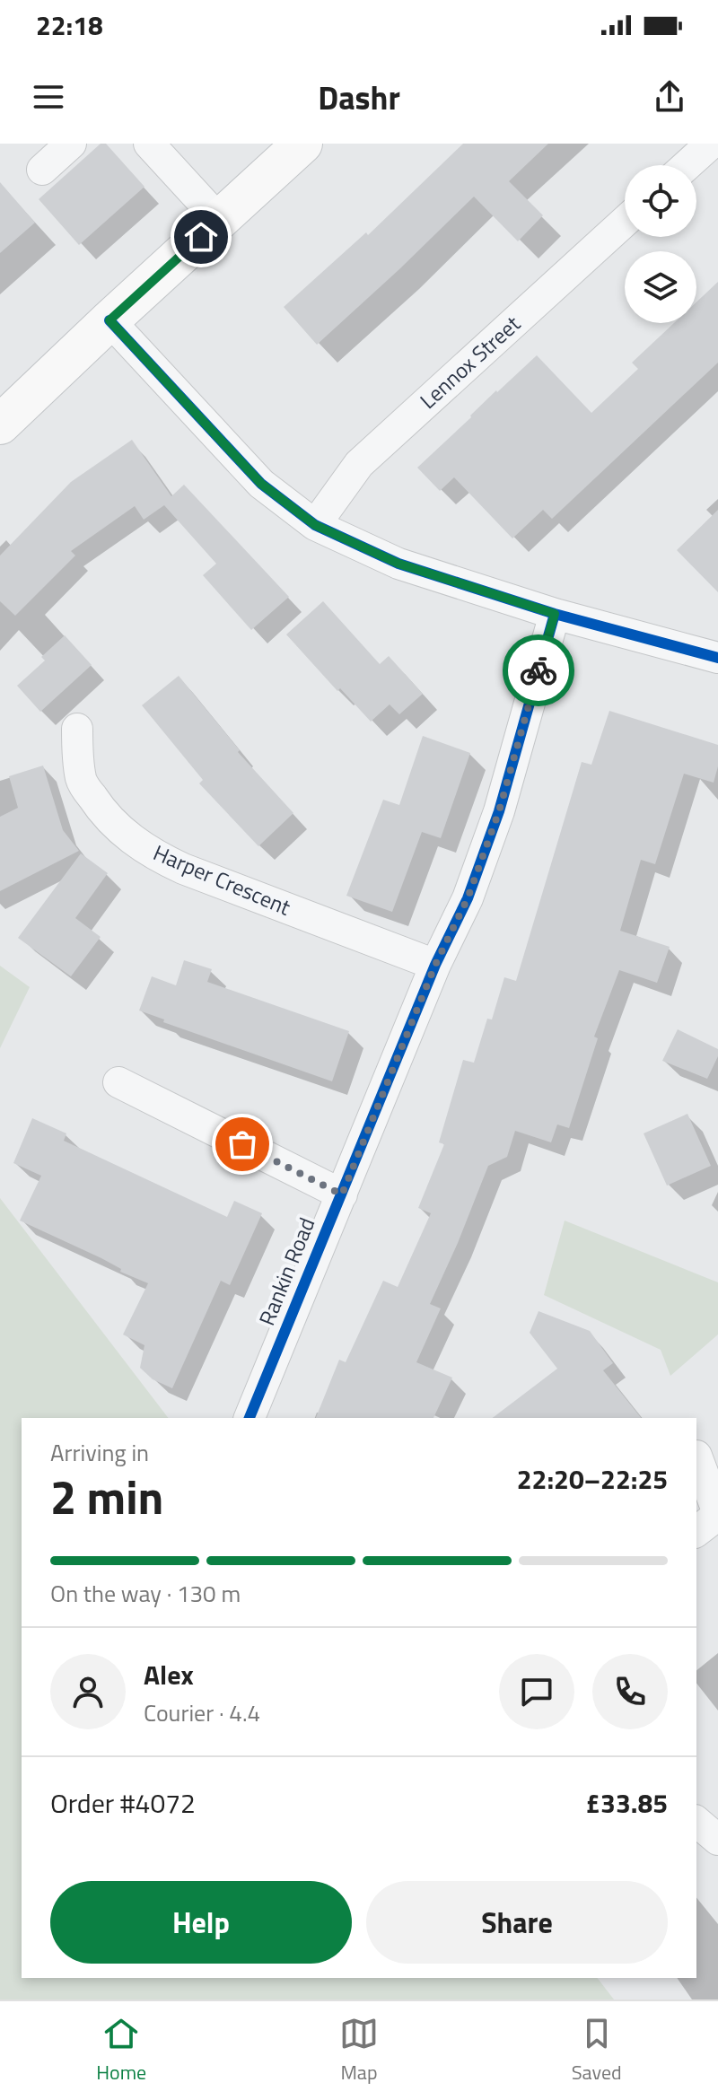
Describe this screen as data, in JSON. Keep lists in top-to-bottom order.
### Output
{
  "streets": {
    "street": ["Lennox Street", "Harper Crescent", "Rankin Road"]
  },
  "crossings": [
    ["Harper Crescent", "Rankin Road"]
  ],
  "page": {
    "status": "22:18",
    "header": "Dashr",
    "heading": ["2 min", "Arriving in", "22:20–22:25"],
    "panel": [
      "Alex",
      "Courier · 4.4",
      "Order #4072",
      "£33.85"
    ],
    "bar": "On the way · 130 m",
    "buttons": ["Help", "Share"],
    "tabs": ["Home", "Map", "Saved"]
  }
}
